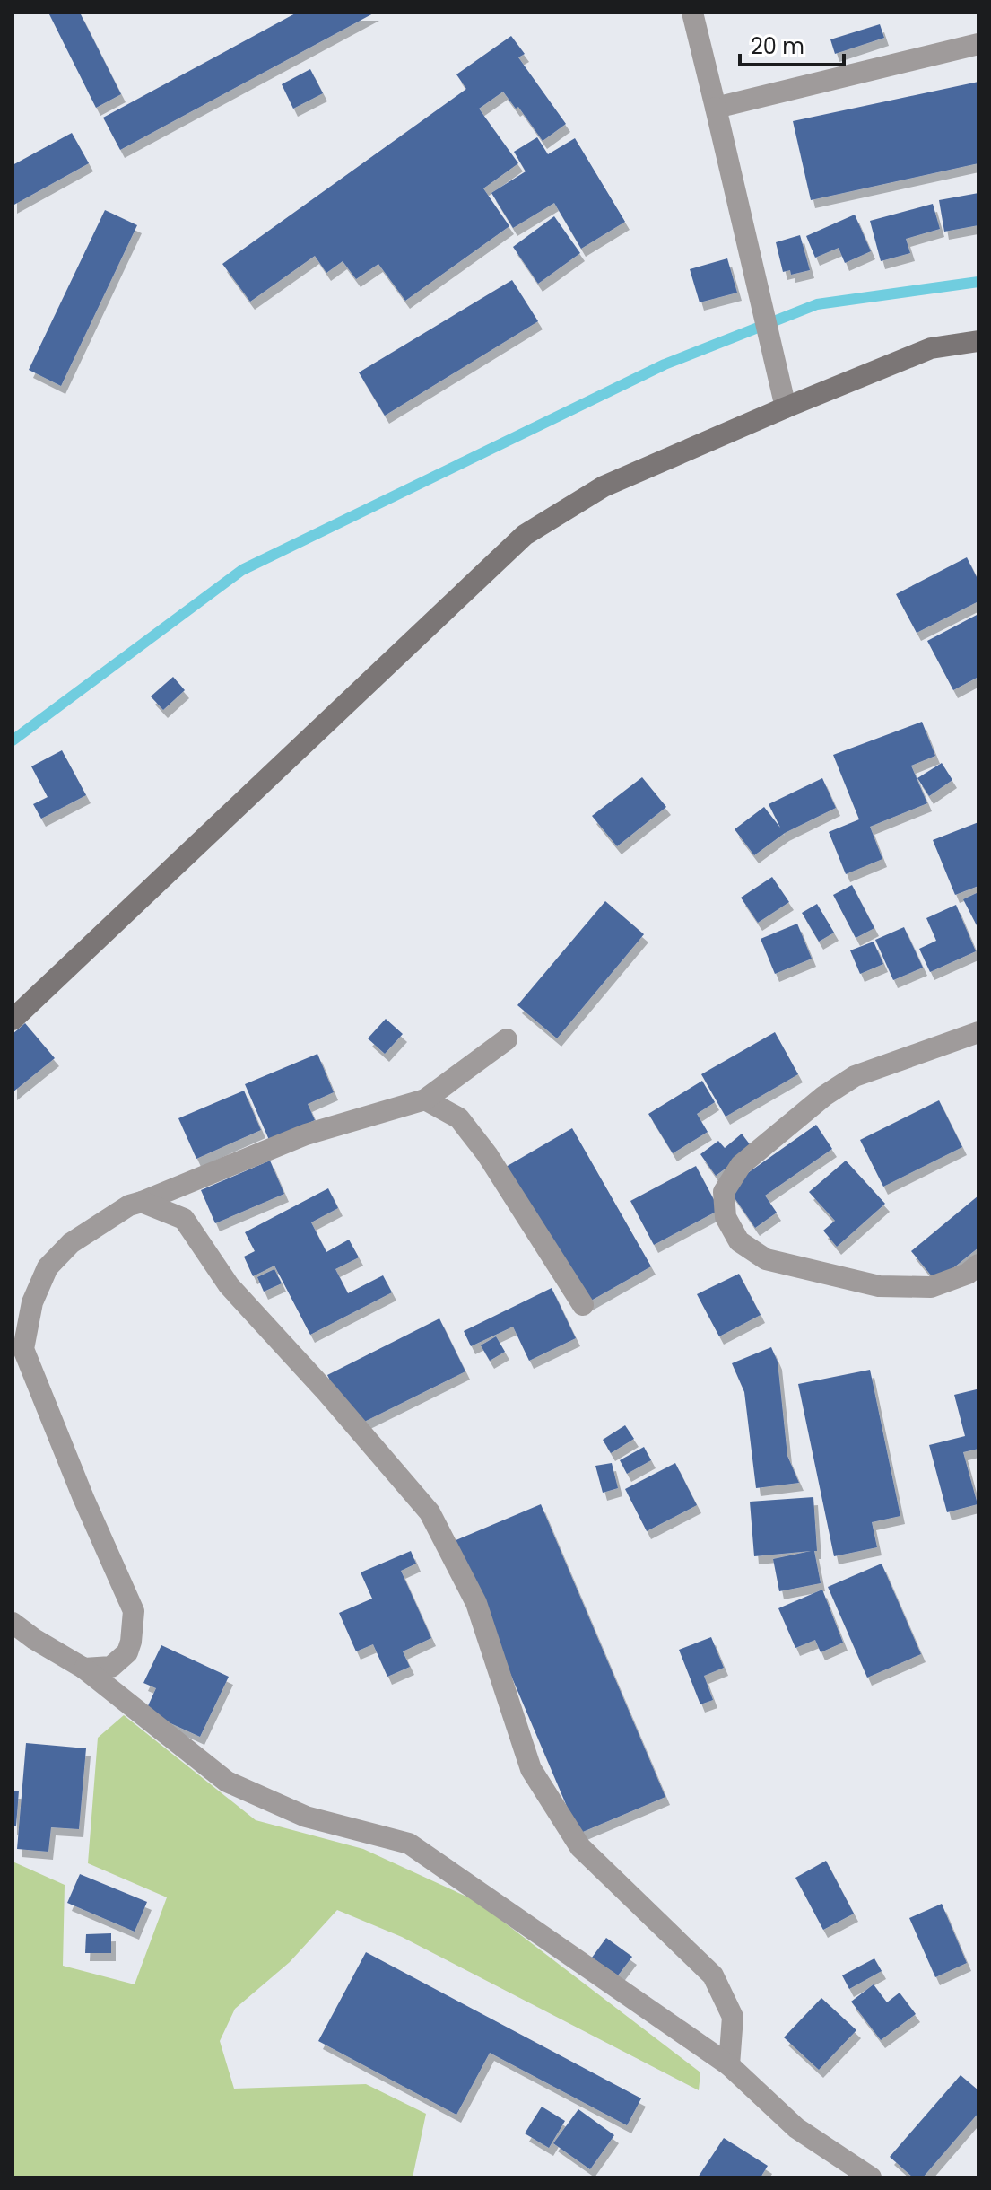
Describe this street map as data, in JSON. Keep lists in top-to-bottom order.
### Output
{
  "scale_bar": "20 m"
}
